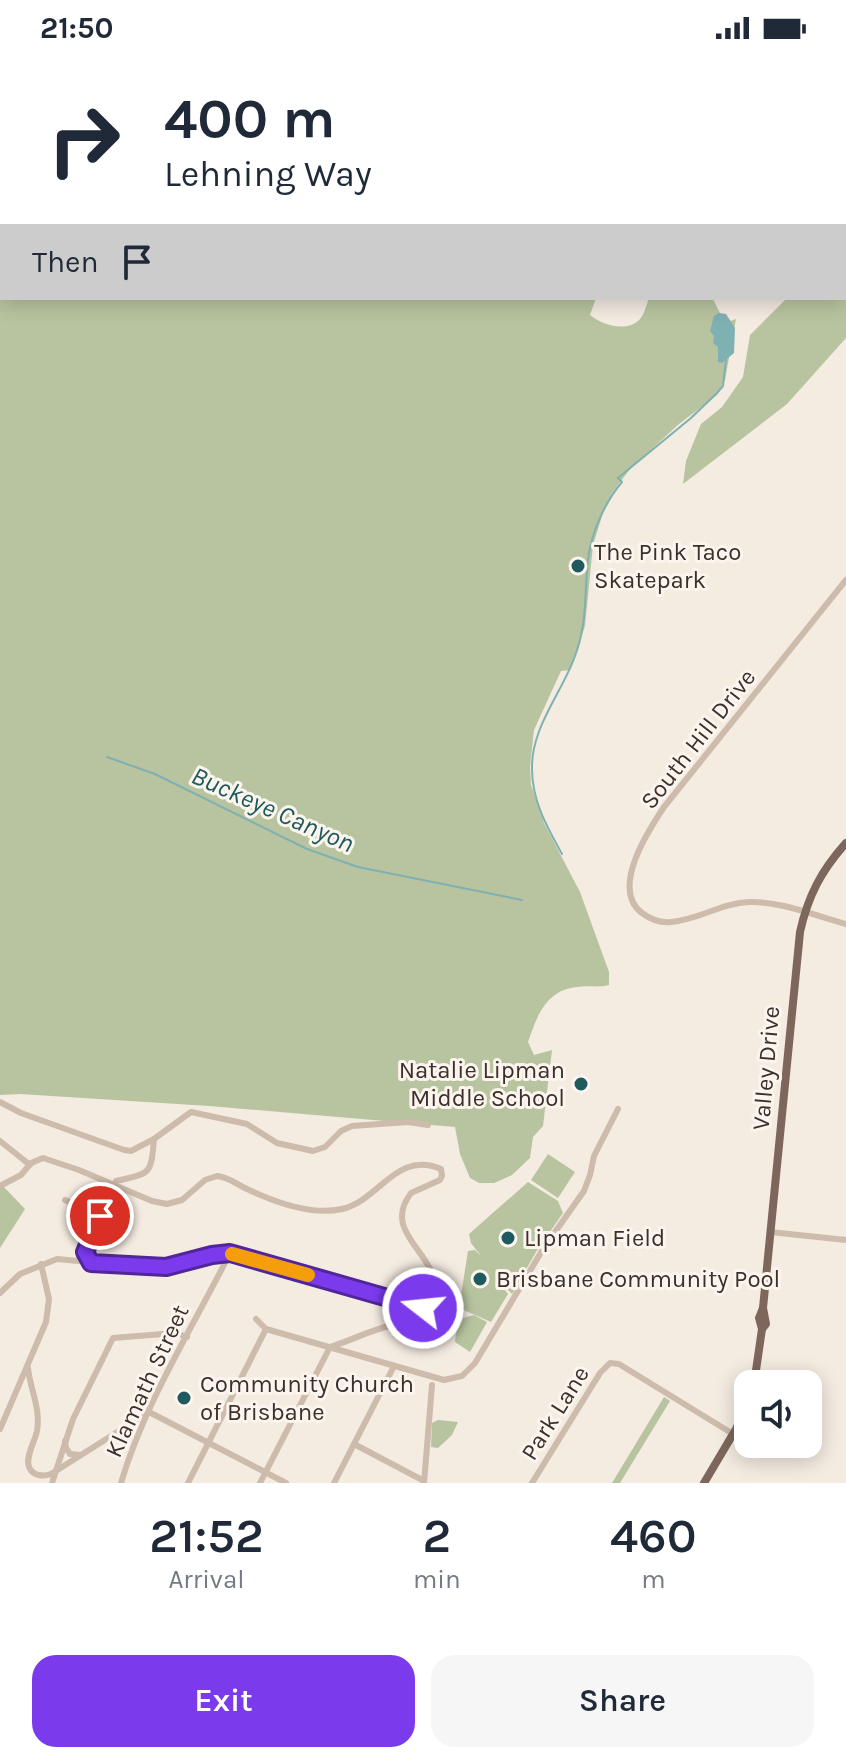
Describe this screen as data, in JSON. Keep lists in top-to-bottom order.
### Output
{
  "streets": {
    "main road": ["Valley Drive"],
    "street": ["South Hill Drive", "Klamath Street", "Park Lane"]
  },
  "crossings": [
    ["South Hill Drive", "Valley Drive"]
  ],
  "water": ["Buckeye Canyon"],
  "places": [
    "The Pink Taco Skatepark",
    "Natalie Lipman Middle School",
    "Lipman Field",
    "Brisbane Community Pool",
    "Community Church of Brisbane"
  ],
  "page": {
    "status": "21:50",
    "turn": ["400 m", "Lehning Way"],
    "then": "Then",
    "eta": [
      "21:52",
      "Arrival",
      "2",
      "min",
      "460",
      "m"
    ],
    "buttons": ["Exit", "Share"]
  }
}
